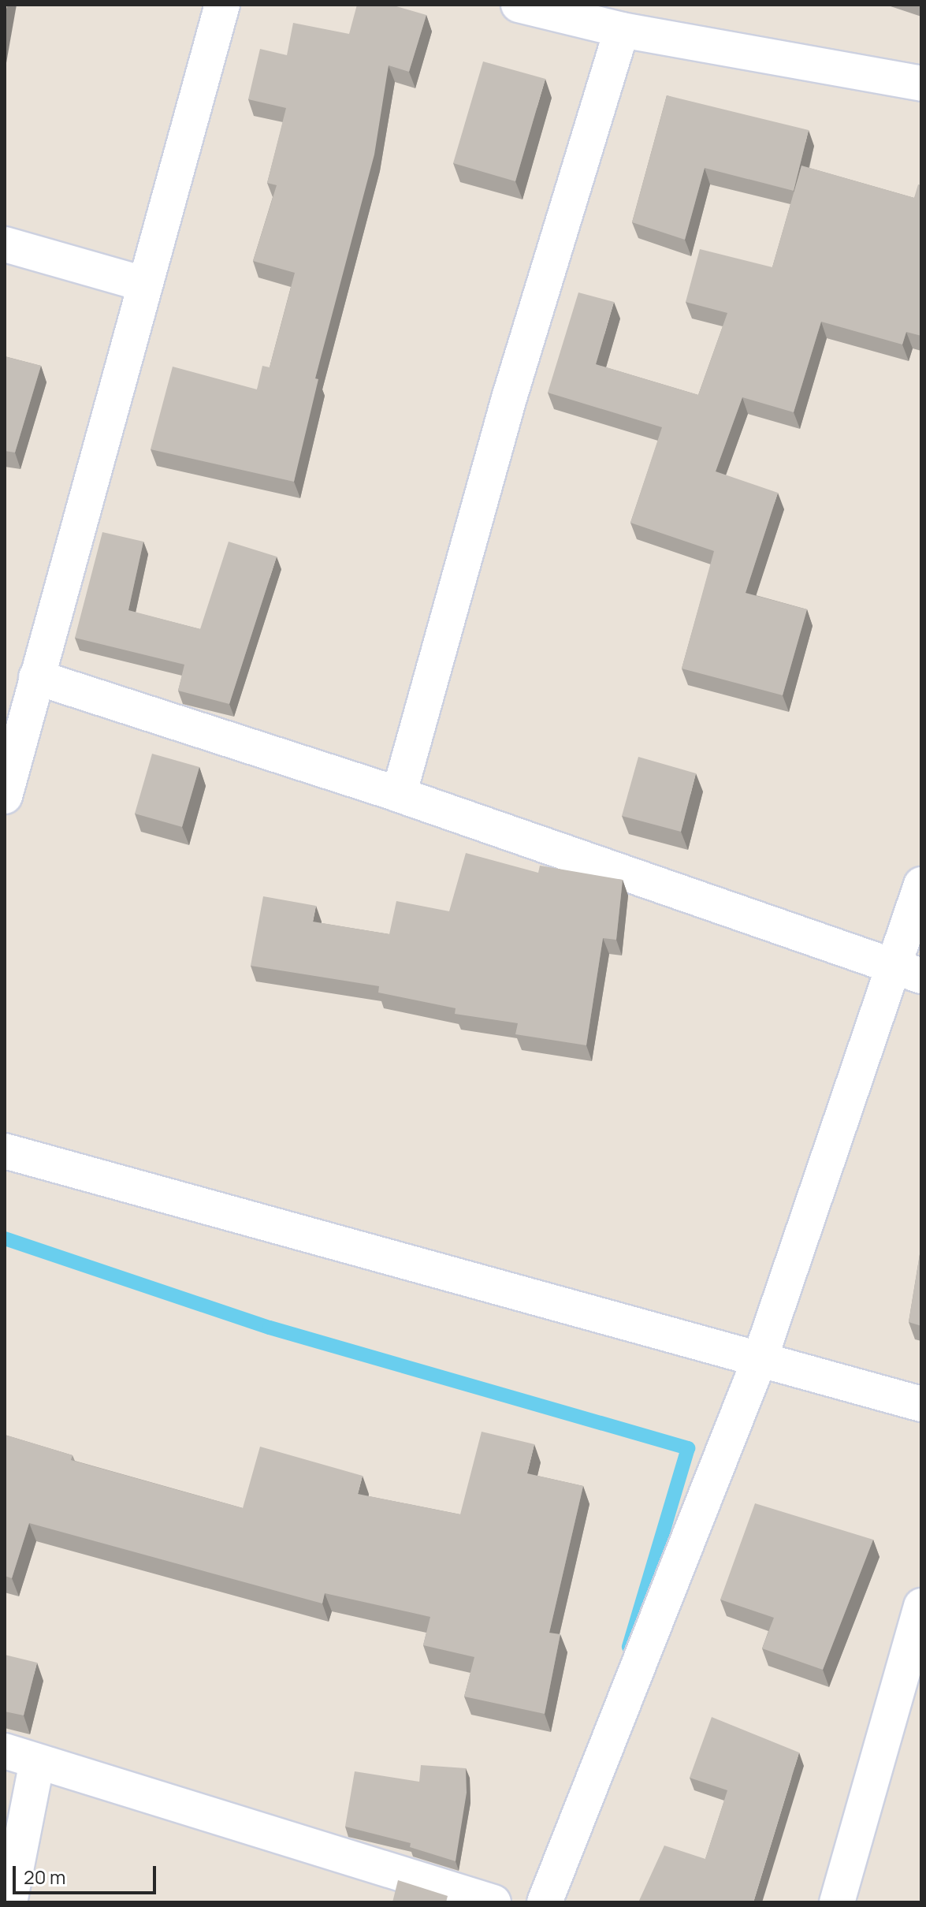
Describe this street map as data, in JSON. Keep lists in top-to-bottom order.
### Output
{
  "scale_bar": "20 m"
}
